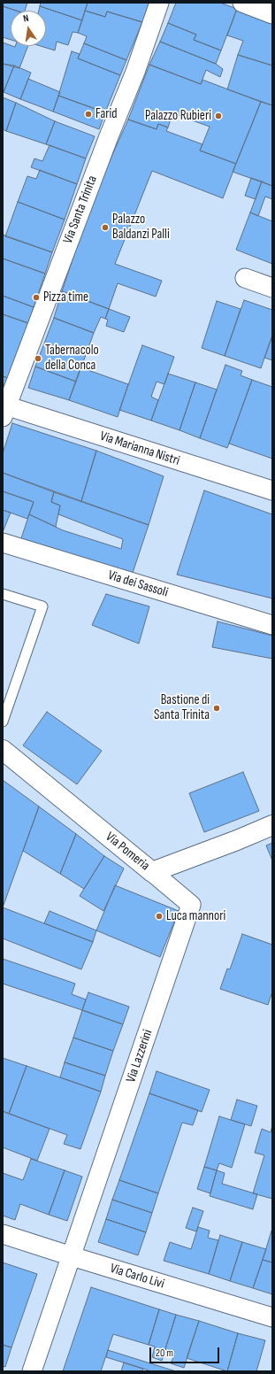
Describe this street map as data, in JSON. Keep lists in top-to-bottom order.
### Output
{
  "streets": {
    "street": [
      "Via Santa Trinita",
      "Via Marianna Nistri",
      "Via dei Sassoli",
      "Via Pomeria",
      "Via Lazzerini",
      "Via Carlo Livi"
    ]
  },
  "crossings": [
    ["Via Santa Trinita", "Via Marianna Nistri"],
    ["Via Pomeria", "Via Lazzerini"],
    ["Via Lazzerini", "Via Carlo Livi"]
  ],
  "places": [
    "Farid",
    "Palazzo Rubieri",
    "Palazzo Baldanzi Palli",
    "Pizza time",
    "Tabernacolo della Conca",
    "Bastione di Santa Trinita",
    "Luca mannori"
  ],
  "scale_bar": "20 m",
  "north": "top"
}
